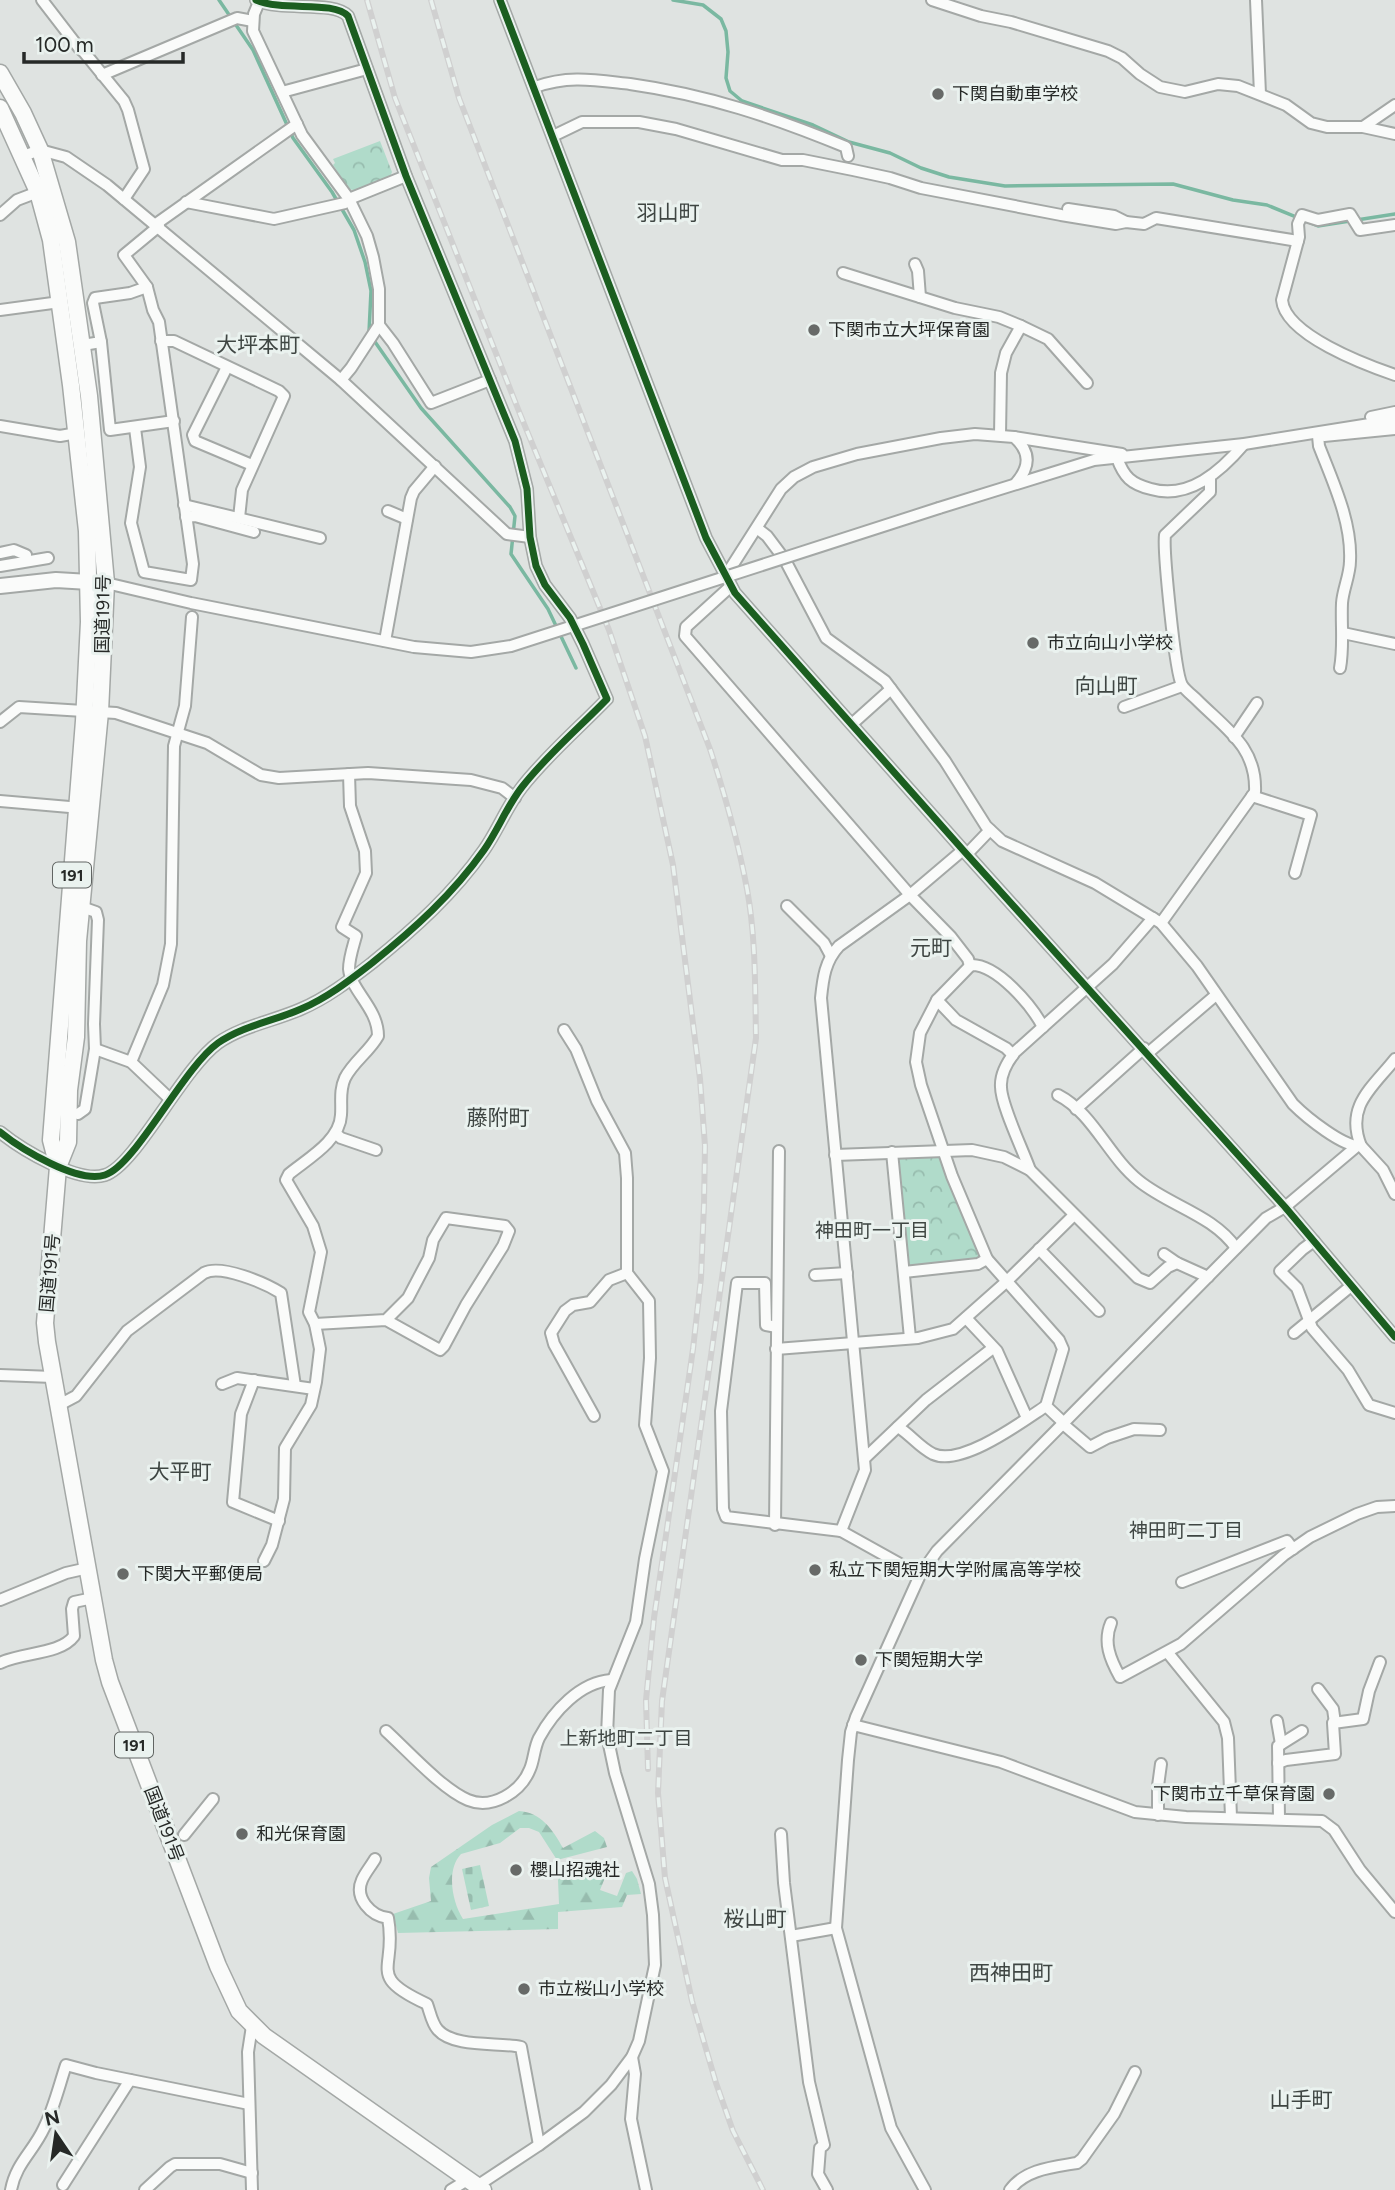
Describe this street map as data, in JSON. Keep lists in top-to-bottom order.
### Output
{
  "streets": {
    "highway": ["国道191号", "191"]
  },
  "districts": [
    "羽山町",
    "大坪本町",
    "向山町",
    "元町",
    "藤附町",
    "神田町一丁目",
    "大平町",
    "神田町二丁目",
    "上新地町二丁目",
    "桜山町",
    "西神田町",
    "山手町"
  ],
  "places": [
    "下関自動車学校",
    "下関市立大坪保育園",
    "市立向山小学校",
    "私立下関短期大学附属高等学校",
    "下関大平郵便局",
    "下関短期大学",
    "下関市立千草保育園",
    "和光保育園",
    "櫻山招魂社",
    "市立桜山小学校"
  ],
  "scale_bar": "100 m",
  "north": "top"
}
